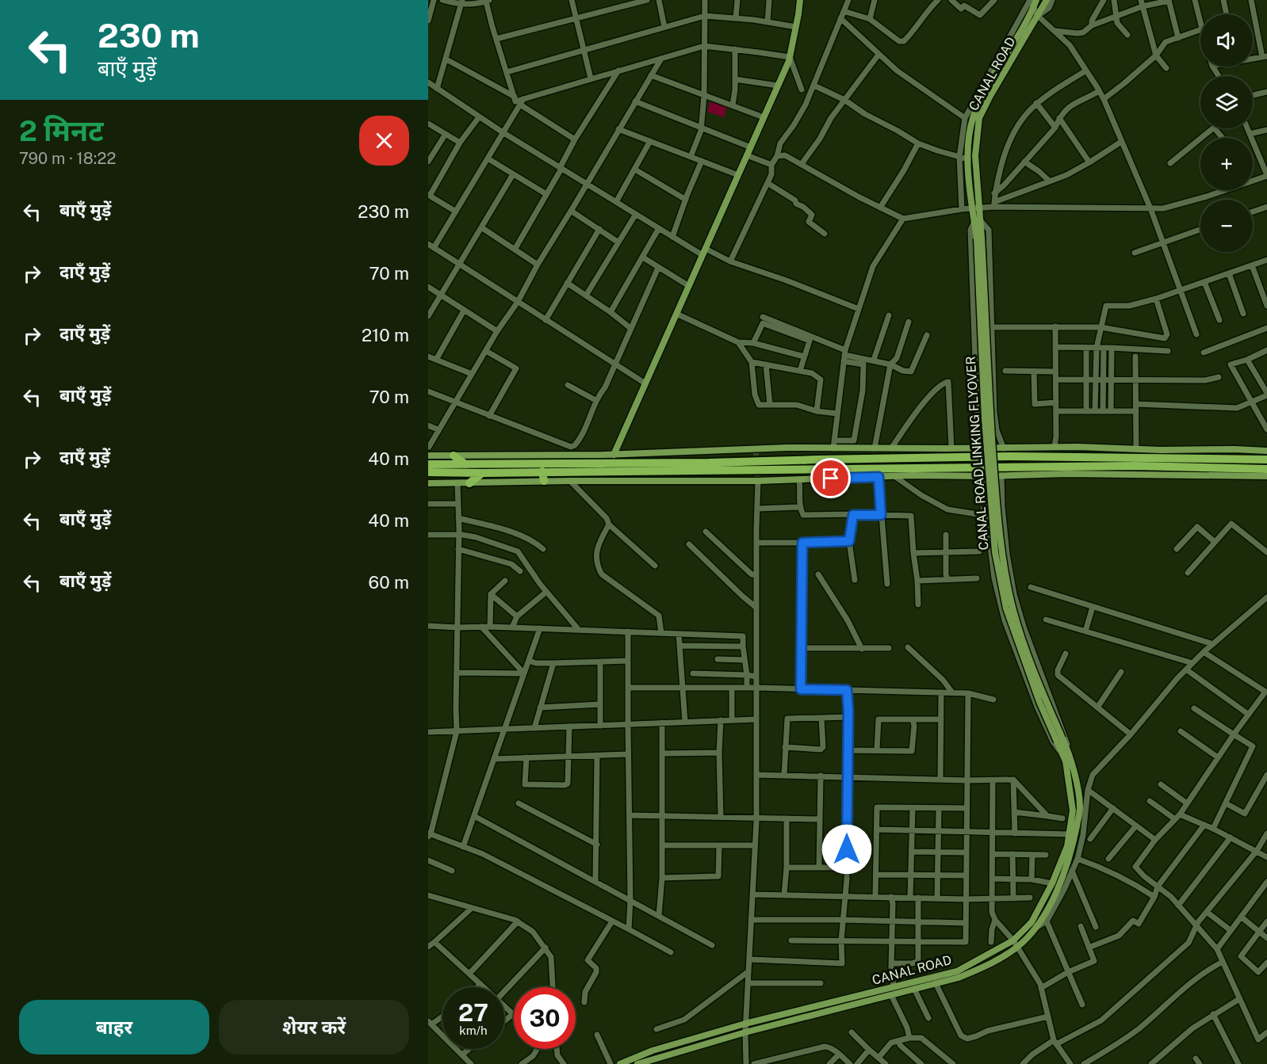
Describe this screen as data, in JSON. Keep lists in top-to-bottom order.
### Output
{
  "streets": {
    "main road": ["CANAL ROAD", "CANAL ROAD LINKING FLYOVER"]
  },
  "crossings": [
    ["CANAL ROAD", "CANAL ROAD LINKING FLYOVER"]
  ],
  "page": {
    "turn": ["230 m", "बाएँ मुड़ें"],
    "map_buttons": ["+", "−"],
    "heading": ["2 मिनट", "790 m · 18:22"],
    "list": [
      {
        "name": "बाएँ मुड़ें",
        "value": "230 m"
      },
      {
        "name": "दाएँ मुड़ें",
        "value": "70 m"
      },
      {
        "name": "दाएँ मुड़ें",
        "value": "210 m"
      },
      {
        "name": "बाएँ मुड़ें",
        "value": "70 m"
      },
      {
        "name": "दाएँ मुड़ें",
        "value": "40 m"
      },
      {
        "name": "बाएँ मुड़ें",
        "value": "40 m"
      },
      {
        "name": "बाएँ मुड़ें",
        "value": "60 m"
      }
    ],
    "speed": "27 km/h",
    "limit": "30",
    "buttons": ["बाहर", "शेयर करें"]
  }
}
